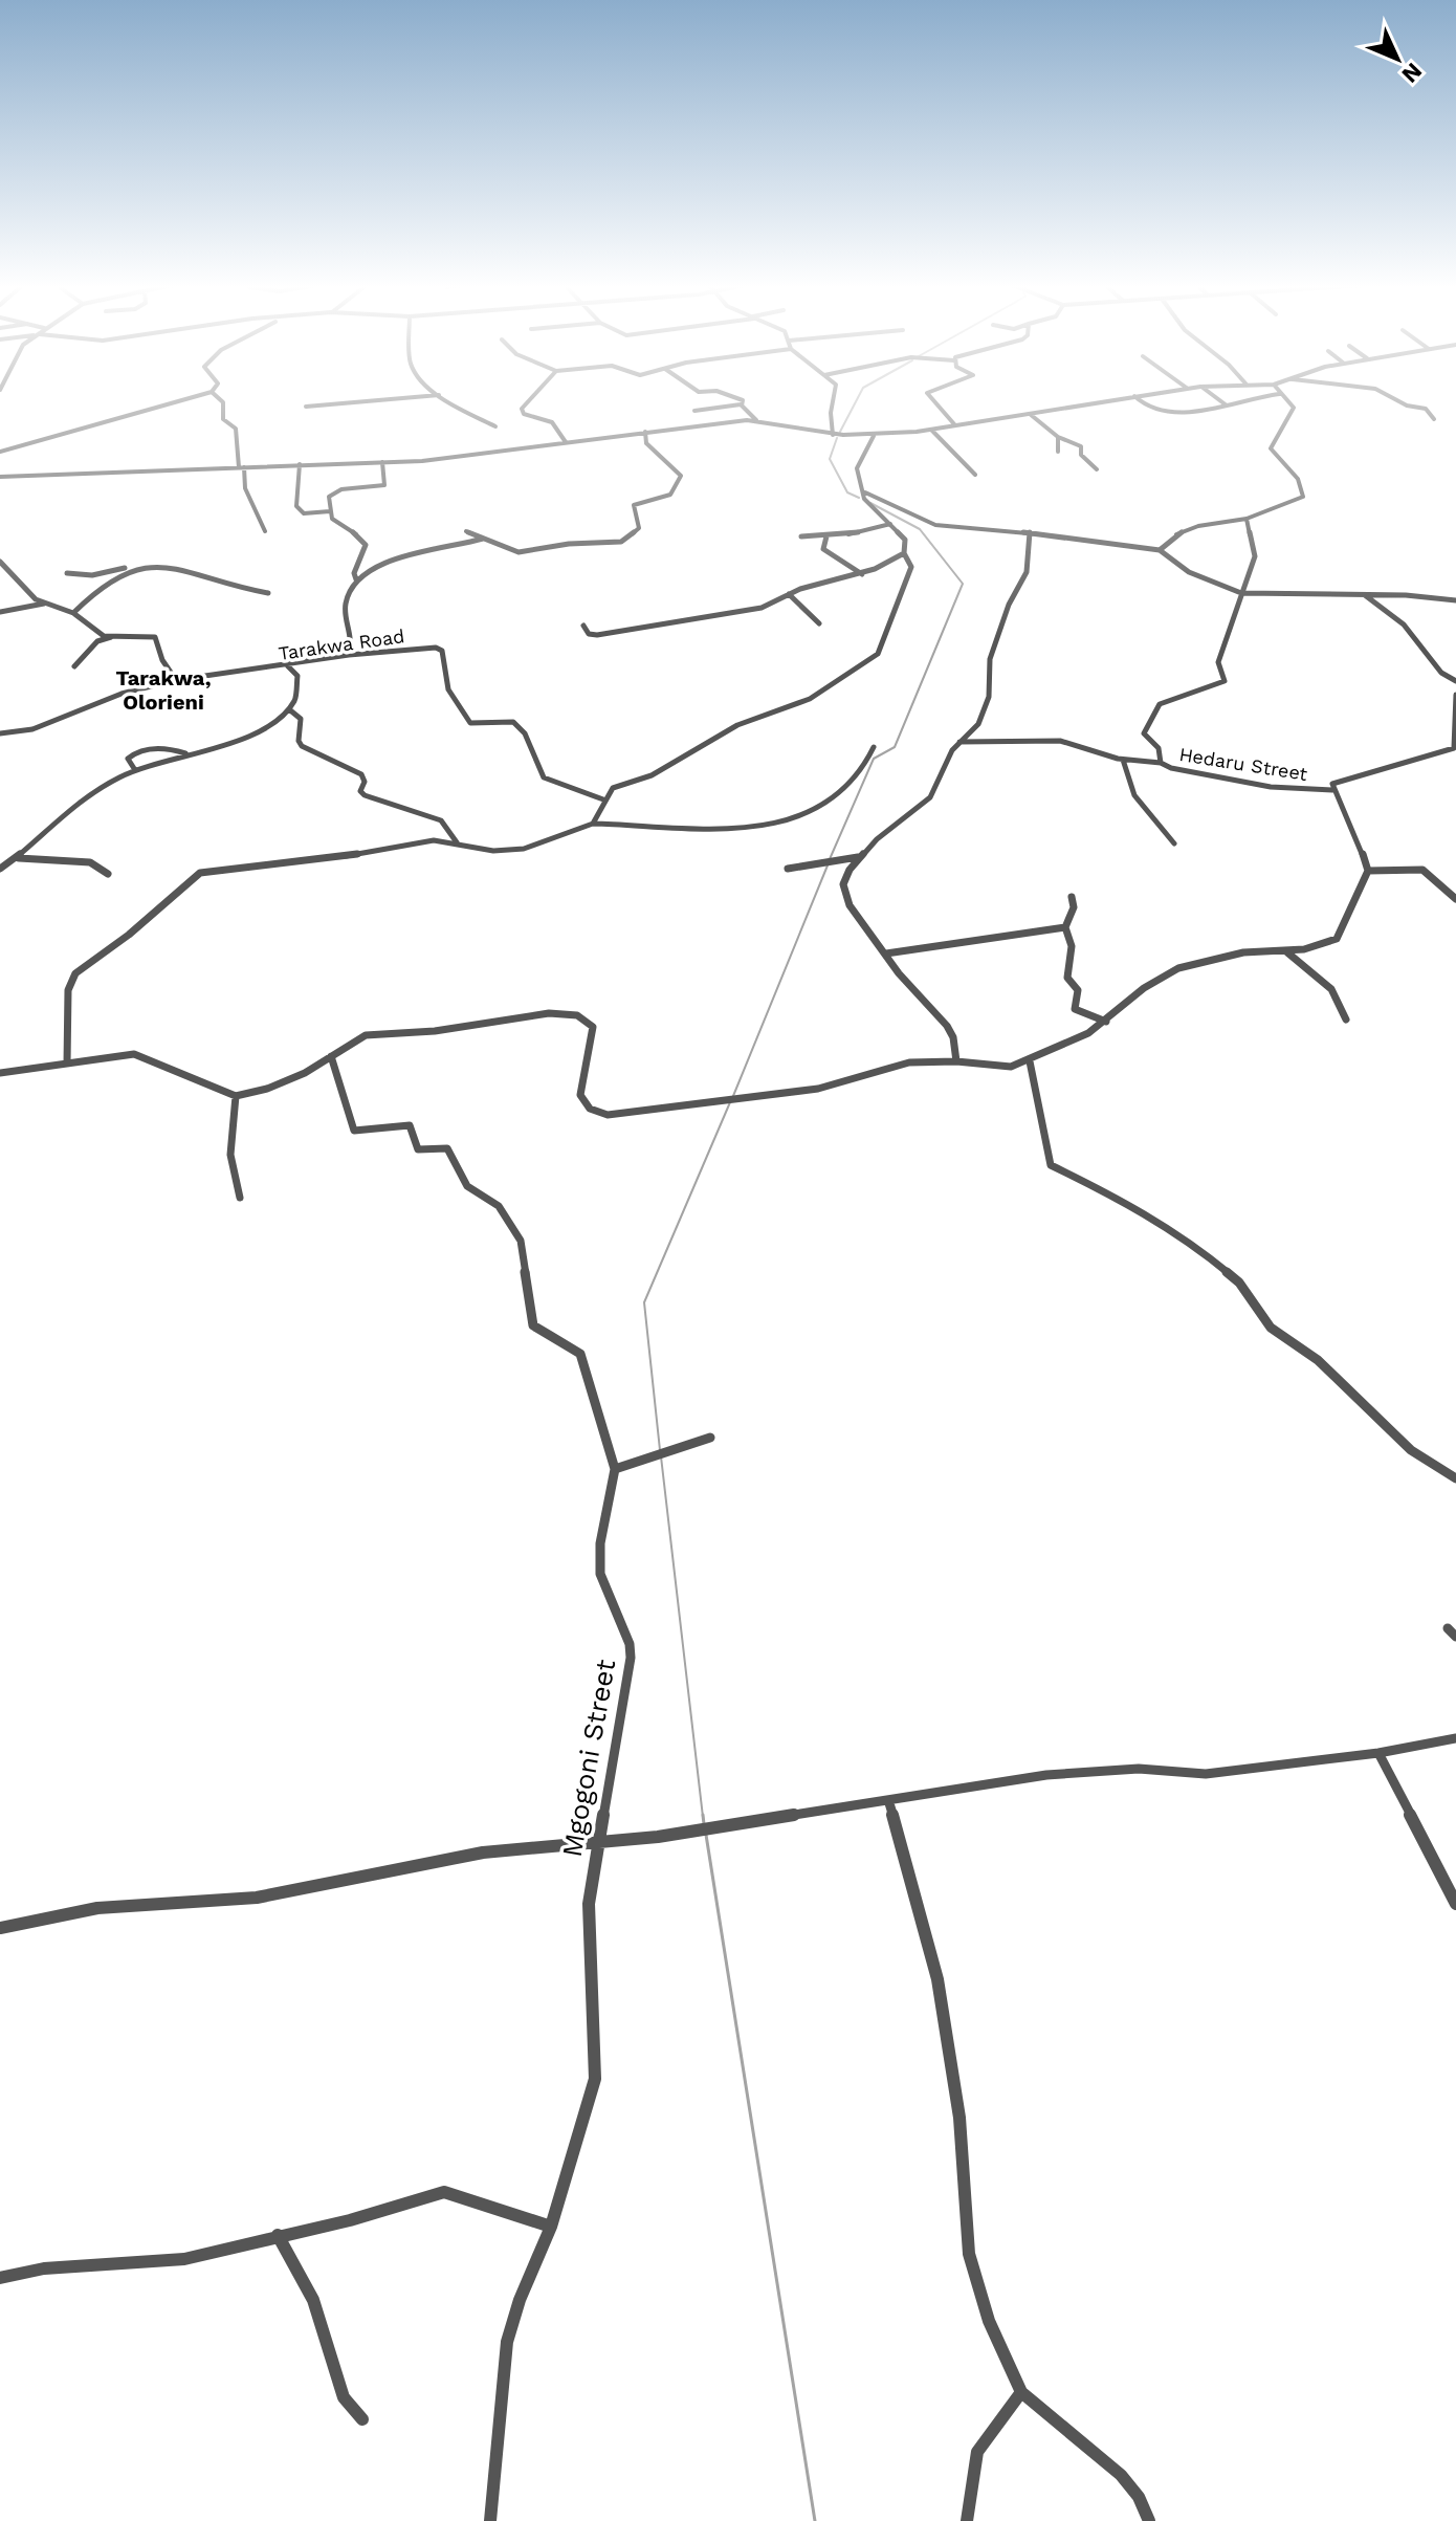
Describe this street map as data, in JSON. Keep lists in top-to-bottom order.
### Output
{
  "streets": {
    "street": ["Tarakwa Road", "Hedaru Street", "Mgogoni Street"]
  },
  "districts": ["Tarakwa, Olorieni"],
  "north": "bottom right"
}
